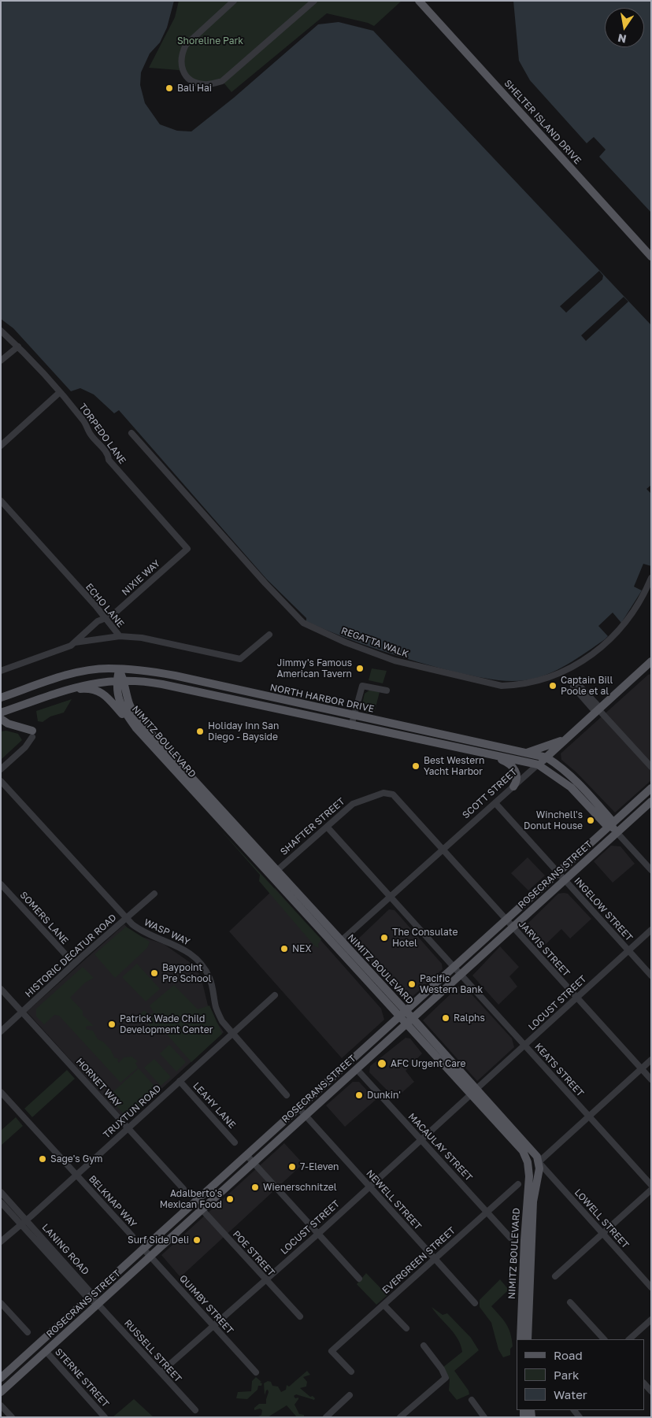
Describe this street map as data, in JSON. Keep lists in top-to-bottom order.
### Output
{
  "streets": {
    "main road": [
      "SHELTER ISLAND DRIVE",
      "NORTH HARBOR DRIVE",
      "NIMITZ BOULEVARD",
      "SCOTT STREET",
      "ROSECRANS STREET"
    ],
    "street": [
      "TORPEDO LANE",
      "NIXIE WAY",
      "ECHO LANE",
      "REGATTA WALK",
      "SHAFTER STREET",
      "INGELOW STREET",
      "SOMERS LANE",
      "WASP WAY",
      "JARVIS STREET",
      "HISTORIC DECATUR ROAD",
      "LOCUST STREET",
      "KEATS STREET",
      "HORNET WAY",
      "LEAHY LANE",
      "TRUXTUN ROAD",
      "MACAULAY STREET",
      "NEWELL STREET",
      "BELKNAP WAY",
      "LOWELL STREET",
      "LANING ROAD",
      "POE STREET",
      "EVERGREEN STREET",
      "QUIMBY STREET",
      "RUSSELL STREET",
      "STERNE STREET"
    ]
  },
  "crossings": [
    ["TORPEDO LANE", "NIXIE WAY"],
    ["NIXIE WAY", "ECHO LANE"],
    ["NORTH HARBOR DRIVE", "NIMITZ BOULEVARD"],
    ["NORTH HARBOR DRIVE", "SCOTT STREET"],
    ["NORTH HARBOR DRIVE", "ROSECRANS STREET"],
    ["NIMITZ BOULEVARD", "SCOTT STREET"],
    ["NIMITZ BOULEVARD", "SHAFTER STREET"],
    ["NIMITZ BOULEVARD", "ROSECRANS STREET"],
    ["NIMITZ BOULEVARD", "LOCUST STREET"],
    ["NIMITZ BOULEVARD", "LOWELL STREET"],
    ["SCOTT STREET", "INGELOW STREET"],
    ["SCOTT STREET", "JARVIS STREET"],
    ["SCOTT STREET", "KEATS STREET"],
    ["SHAFTER STREET", "JARVIS STREET"],
    ["SHAFTER STREET", "KEATS STREET"],
    ["ROSECRANS STREET", "INGELOW STREET"],
    ["ROSECRANS STREET", "JARVIS STREET"],
    ["ROSECRANS STREET", "KEATS STREET"],
    ["ROSECRANS STREET", "MACAULAY STREET"],
    ["ROSECRANS STREET", "NEWELL STREET"],
    ["ROSECRANS STREET", "LANING ROAD"],
    ["ROSECRANS STREET", "POE STREET"],
    ["ROSECRANS STREET", "QUIMBY STREET"],
    ["ROSECRANS STREET", "RUSSELL STREET"],
    ["ROSECRANS STREET", "STERNE STREET"],
    ["INGELOW STREET", "LOCUST STREET"],
    ["SOMERS LANE", "HISTORIC DECATUR ROAD"],
    ["WASP WAY", "HISTORIC DECATUR ROAD"],
    ["WASP WAY", "TRUXTUN ROAD"],
    ["JARVIS STREET", "LOCUST STREET"],
    ["HISTORIC DECATUR ROAD", "HORNET WAY"],
    ["LOCUST STREET", "KEATS STREET"],
    ["LOCUST STREET", "MACAULAY STREET"],
    ["LOCUST STREET", "NEWELL STREET"],
    ["LOCUST STREET", "POE STREET"],
    ["LOCUST STREET", "QUIMBY STREET"],
    ["LOCUST STREET", "RUSSELL STREET"],
    ["HORNET WAY", "TRUXTUN ROAD"],
    ["LEAHY LANE", "TRUXTUN ROAD"],
    ["TRUXTUN ROAD", "BELKNAP WAY"],
    ["TRUXTUN ROAD", "LANING ROAD"],
    ["MACAULAY STREET", "EVERGREEN STREET"],
    ["NEWELL STREET", "EVERGREEN STREET"],
    ["LANING ROAD", "RUSSELL STREET"]
  ],
  "parks": ["Shoreline Park"],
  "places": [
    "Bali Hai",
    "Jimmy's Famous American Tavern",
    "Captain Bill Poole et al",
    "Holiday Inn San Diego - Bayside",
    "Best Western Yacht Harbor",
    "Winchell's Donut House",
    "The Consulate Hotel",
    "NEX",
    "Baypoint Pre School",
    "Pacific Western Bank",
    "Ralphs",
    "Patrick Wade Child Development Center",
    "AFC Urgent Care",
    "Dunkin'",
    "Sage's Gym",
    "7-Eleven",
    "Wienerschnitzel",
    "Adalberto's Mexican Food",
    "Surf Side Deli"
  ],
  "legend": ["Road", "Park", "Water"],
  "north": "bottom"
}
